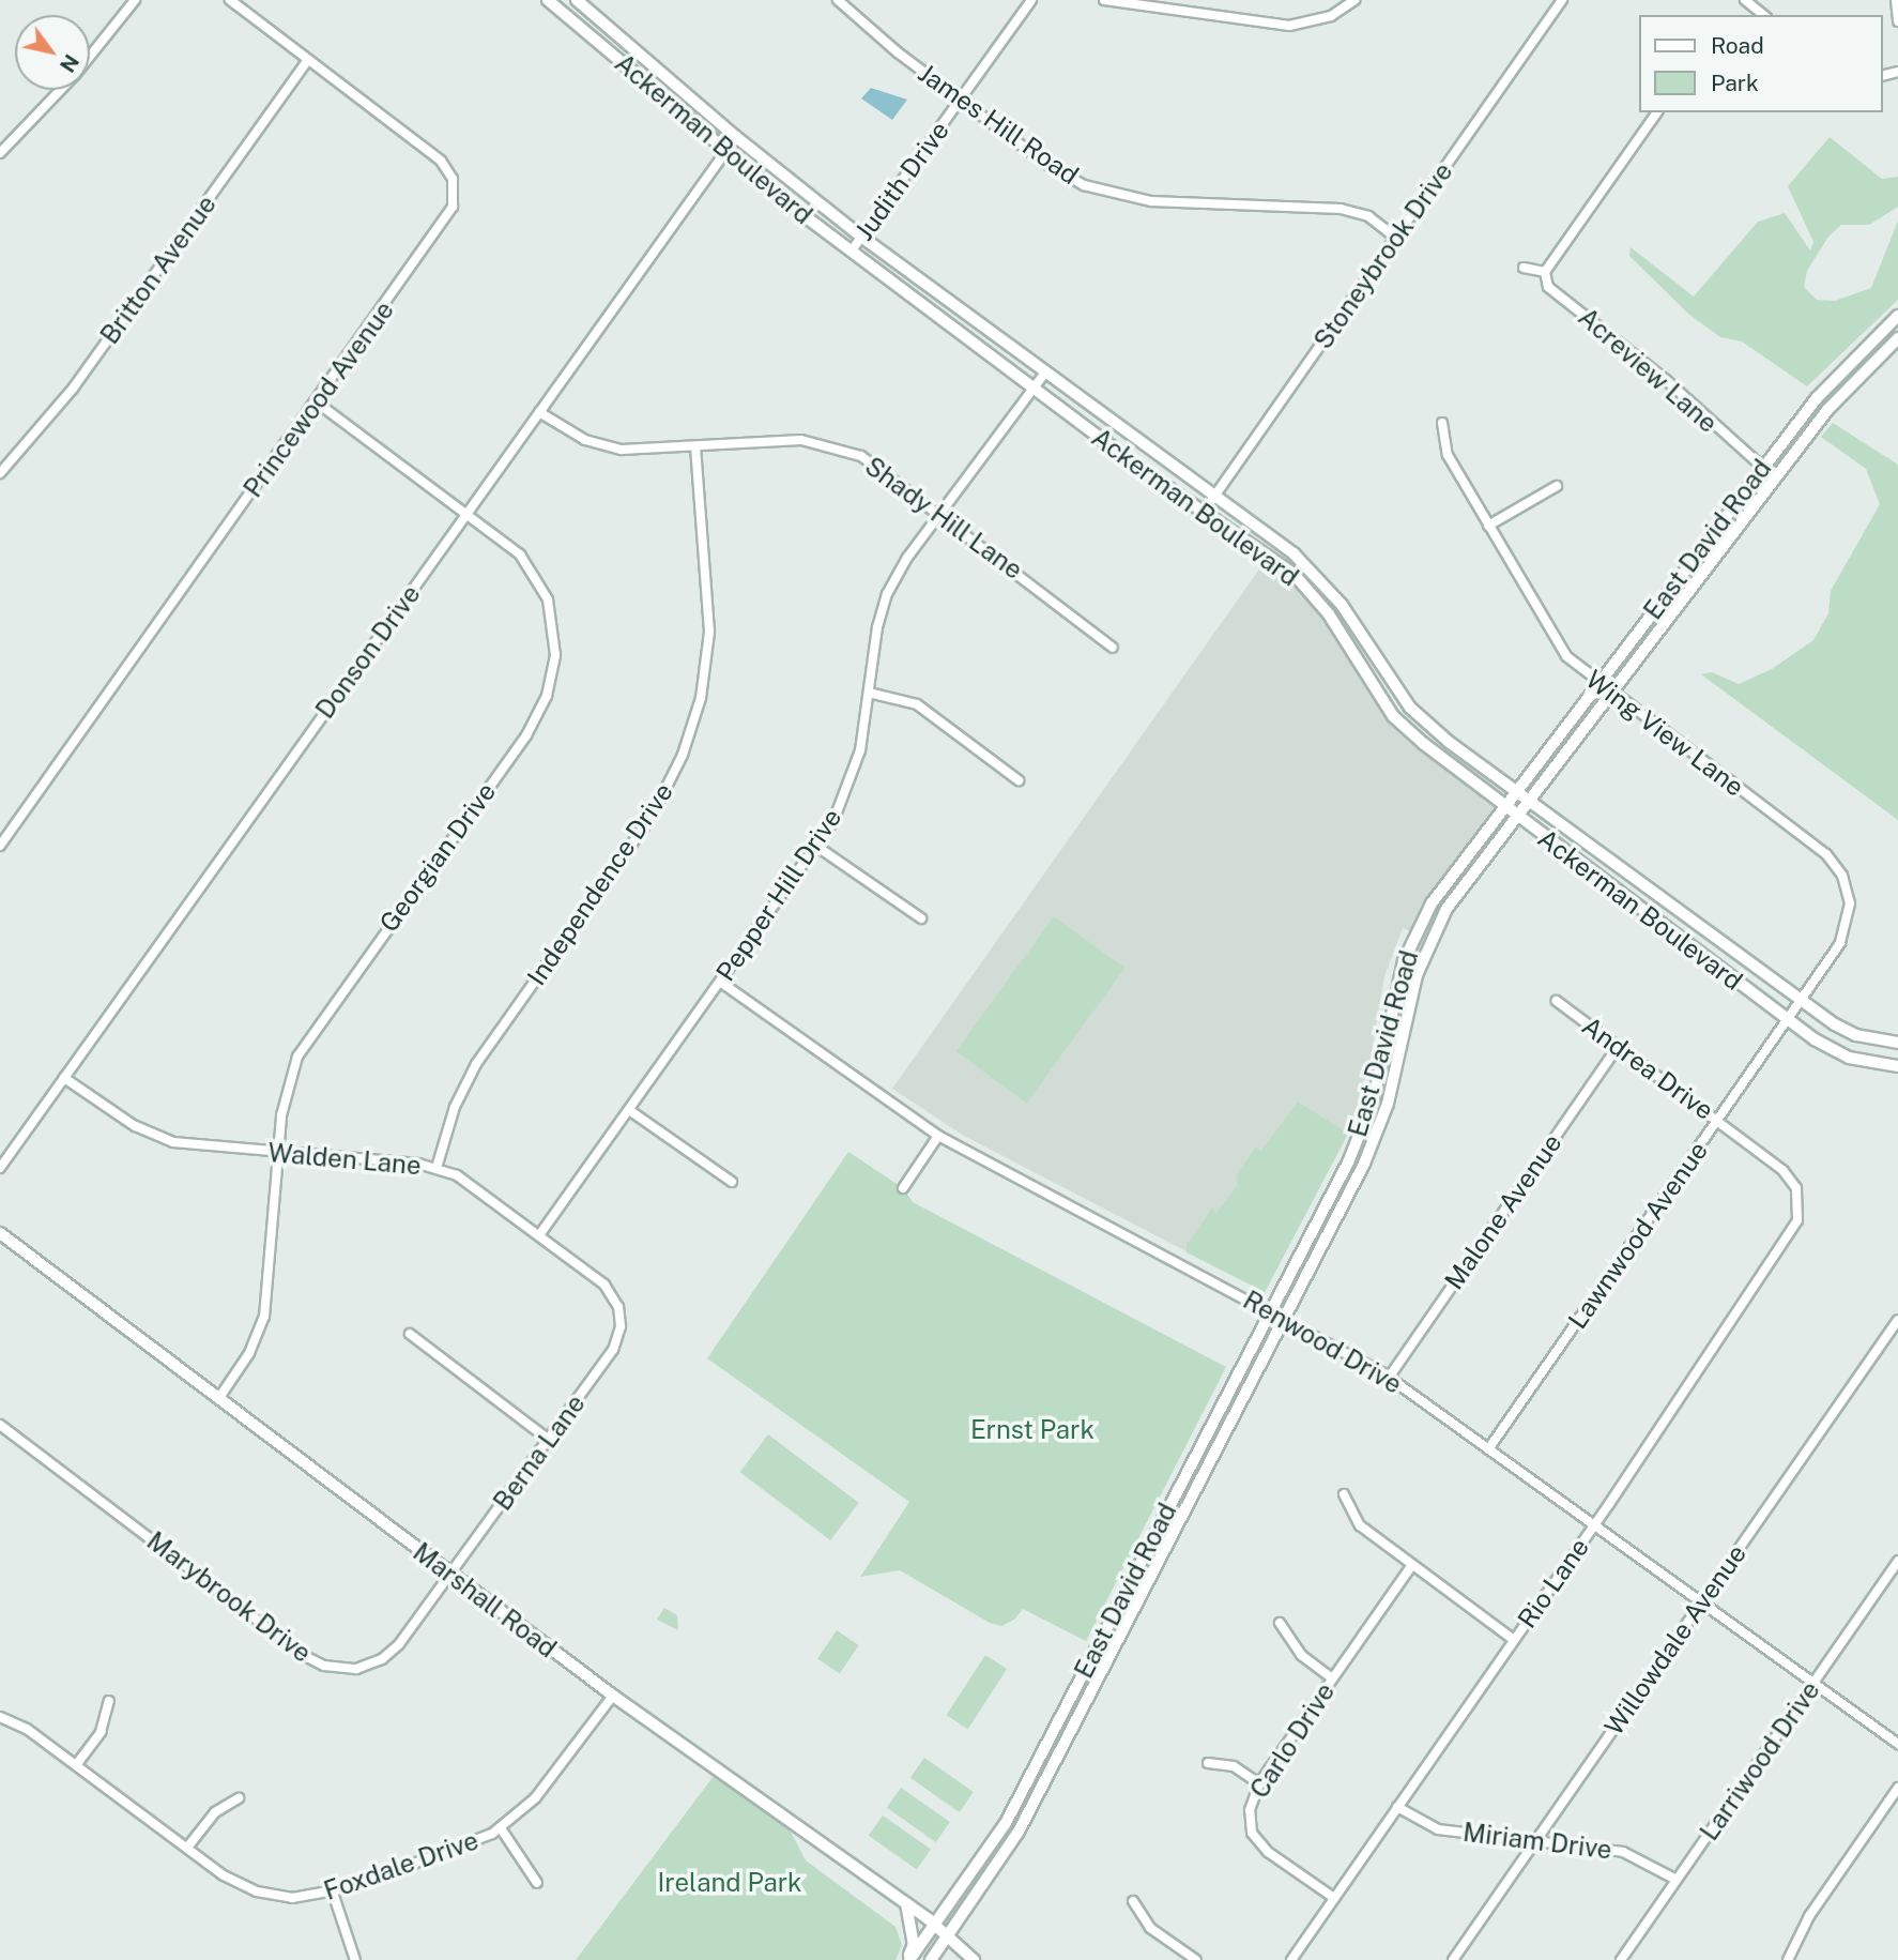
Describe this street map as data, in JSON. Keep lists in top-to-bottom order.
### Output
{
  "streets": {
    "street": [
      "James Hill Road",
      "Ackerman Boulevard",
      "Judith Drive",
      "Stoneybrook Drive",
      "Britton Avenue",
      "Acreview Lane",
      "Princewood Avenue",
      "Shady Hill Lane",
      "East David Road",
      "Donson Drive",
      "Wing View Lane",
      "Georgian Drive",
      "Independence Drive",
      "Pepper Hill Drive",
      "Andrea Drive",
      "Walden Lane",
      "Malone Avenue",
      "Lawnwood Avenue",
      "Renwood Drive",
      "Berna Lane",
      "Rio Lane",
      "Marybrook Drive",
      "Marshall Road",
      "Willowdale Avenue",
      "Carlo Drive",
      "Larriwood Drive",
      "Miriam Drive",
      "Foxdale Drive"
    ]
  },
  "crossings": [
    ["James Hill Road", "Judith Drive"],
    ["James Hill Road", "Stoneybrook Drive"],
    ["Ackerman Boulevard", "Judith Drive"],
    ["Ackerman Boulevard", "Stoneybrook Drive"],
    ["Ackerman Boulevard", "East David Road"],
    ["Ackerman Boulevard", "Donson Drive"],
    ["Ackerman Boulevard", "Wing View Lane"],
    ["Ackerman Boulevard", "Pepper Hill Drive"],
    ["Ackerman Boulevard", "Lawnwood Avenue"],
    ["Britton Avenue", "Princewood Avenue"],
    ["Acreview Lane", "East David Road"],
    ["Princewood Avenue", "Georgian Drive"],
    ["Shady Hill Lane", "Donson Drive"],
    ["Shady Hill Lane", "Independence Drive"],
    ["Shady Hill Lane", "Pepper Hill Drive"],
    ["East David Road", "Wing View Lane"],
    ["East David Road", "Renwood Drive"],
    ["East David Road", "Marshall Road"],
    ["Donson Drive", "Georgian Drive"],
    ["Donson Drive", "Walden Lane"],
    ["Wing View Lane", "Lawnwood Avenue"],
    ["Georgian Drive", "Walden Lane"],
    ["Georgian Drive", "Marshall Road"],
    ["Independence Drive", "Walden Lane"],
    ["Pepper Hill Drive", "Walden Lane"],
    ["Pepper Hill Drive", "Renwood Drive"],
    ["Andrea Drive", "Malone Avenue"],
    ["Andrea Drive", "Lawnwood Avenue"],
    ["Andrea Drive", "Rio Lane"],
    ["Walden Lane", "Berna Lane"],
    ["Malone Avenue", "Renwood Drive"],
    ["Lawnwood Avenue", "Renwood Drive"],
    ["Renwood Drive", "Rio Lane"],
    ["Renwood Drive", "Willowdale Avenue"],
    ["Renwood Drive", "Larriwood Drive"],
    ["Berna Lane", "Marybrook Drive"],
    ["Berna Lane", "Marshall Road"],
    ["Rio Lane", "Carlo Drive"],
    ["Rio Lane", "Miriam Drive"],
    ["Marybrook Drive", "Marshall Road"],
    ["Marshall Road", "Foxdale Drive"],
    ["Willowdale Avenue", "Miriam Drive"],
    ["Larriwood Drive", "Miriam Drive"]
  ],
  "parks": ["Ernst Park", "Ireland Park"],
  "legend": ["Road", "Park"],
  "north": "bottom right"
}
